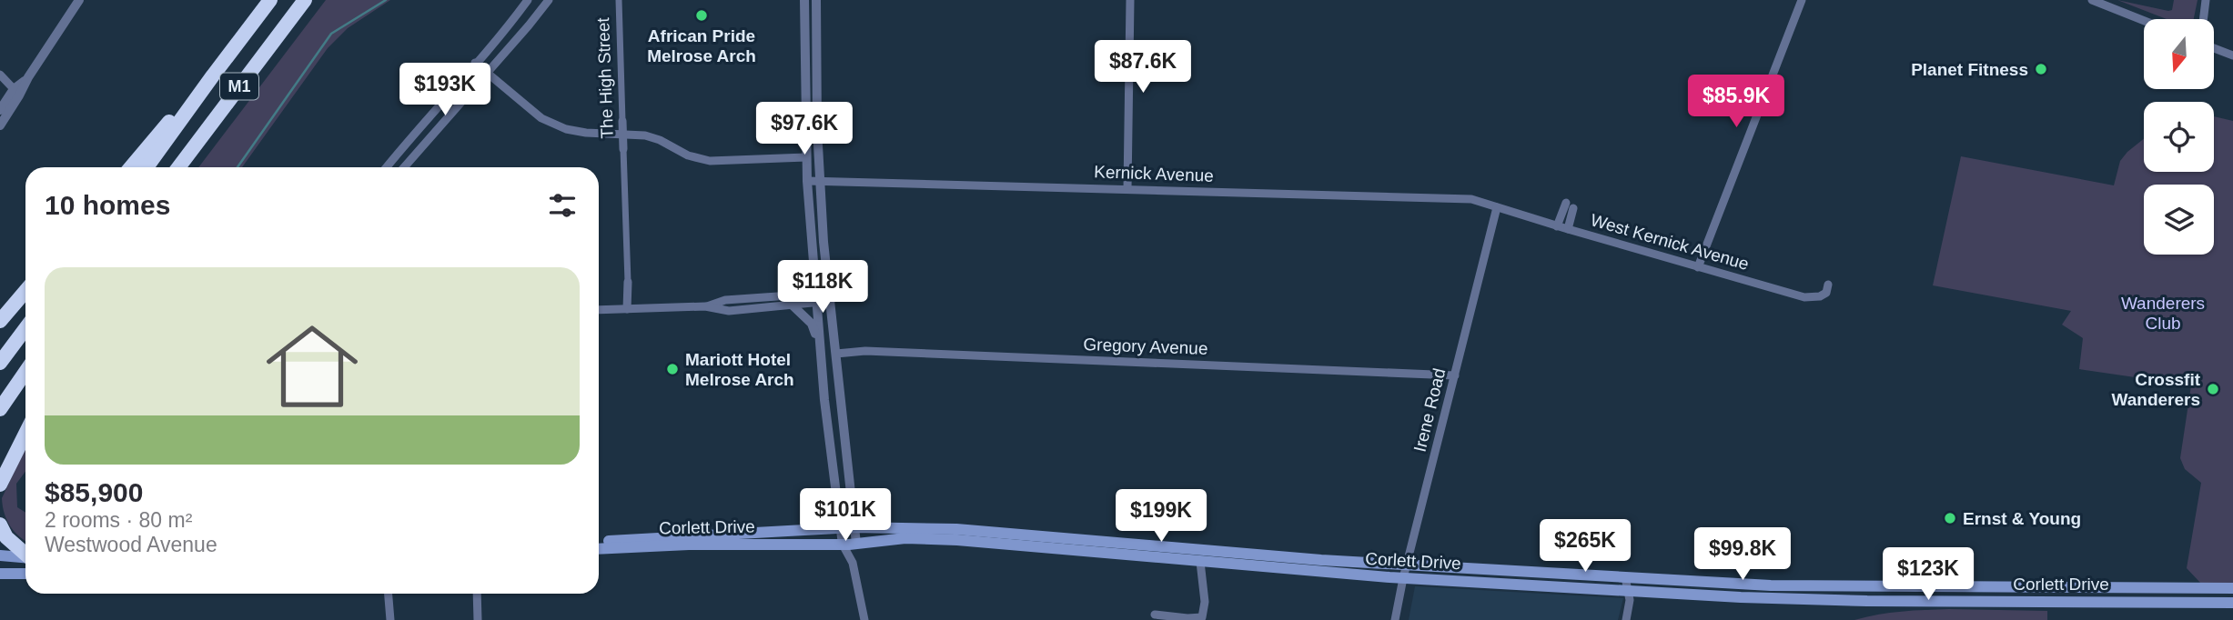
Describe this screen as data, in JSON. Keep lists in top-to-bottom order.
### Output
{
  "streets": {
    "highway": ["M1"],
    "main road": ["Corlett Drive"],
    "street": [
      "The High Street",
      "Kernick Avenue",
      "West Kernick Avenue",
      "Gregory Avenue",
      "Irene Road"
    ]
  },
  "crossings": [
    ["Kernick Avenue", "West Kernick Avenue"],
    ["Kernick Avenue", "Irene Road"],
    ["West Kernick Avenue", "Irene Road"],
    ["Gregory Avenue", "Irene Road"],
    ["Irene Road", "Corlett Drive"]
  ],
  "parks": ["Wanderers Club"],
  "places": [
    "African Pride Melrose Arch",
    "Planet Fitness",
    "Mariott Hotel Melrose Arch",
    "Crossfit Wanderers",
    "Ernst & Young"
  ],
  "north": "bottom",
  "page": {
    "price": [
      "$87.6K",
      "$193K",
      "$85.9K",
      "$97.6K",
      "$118K",
      "$101K",
      "$199K",
      "$265K",
      "$99.8K",
      "$123K"
    ],
    "heading": "10 homes",
    "list": [
      {
        "name": "$85,900",
        "note": "2 rooms · 80 m² · Westwood Avenue"
      }
    ]
  }
}
